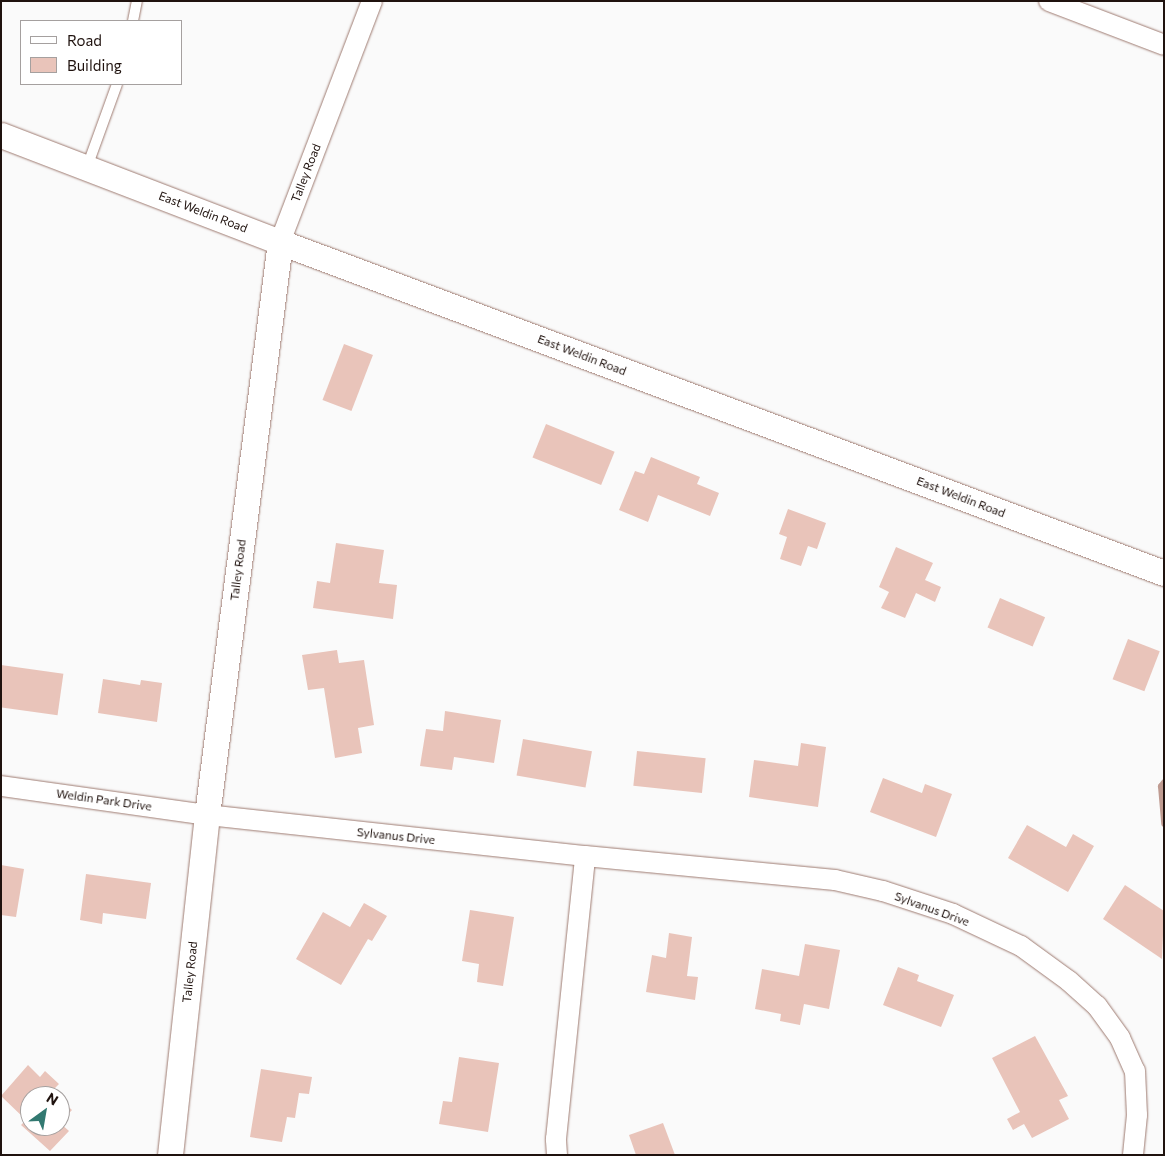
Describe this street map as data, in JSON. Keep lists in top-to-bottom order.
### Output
{
  "streets": {
    "street": [
      "Talley Road",
      "East Weldin Road",
      "Weldin Park Drive",
      "Sylvanus Drive"
    ]
  },
  "crossings": [
    ["Talley Road", "East Weldin Road"],
    ["Talley Road", "Weldin Park Drive"],
    ["Talley Road", "Sylvanus Drive"],
    ["Weldin Park Drive", "Sylvanus Drive"]
  ],
  "legend": ["Road", "Building"],
  "north": "top right"
}
